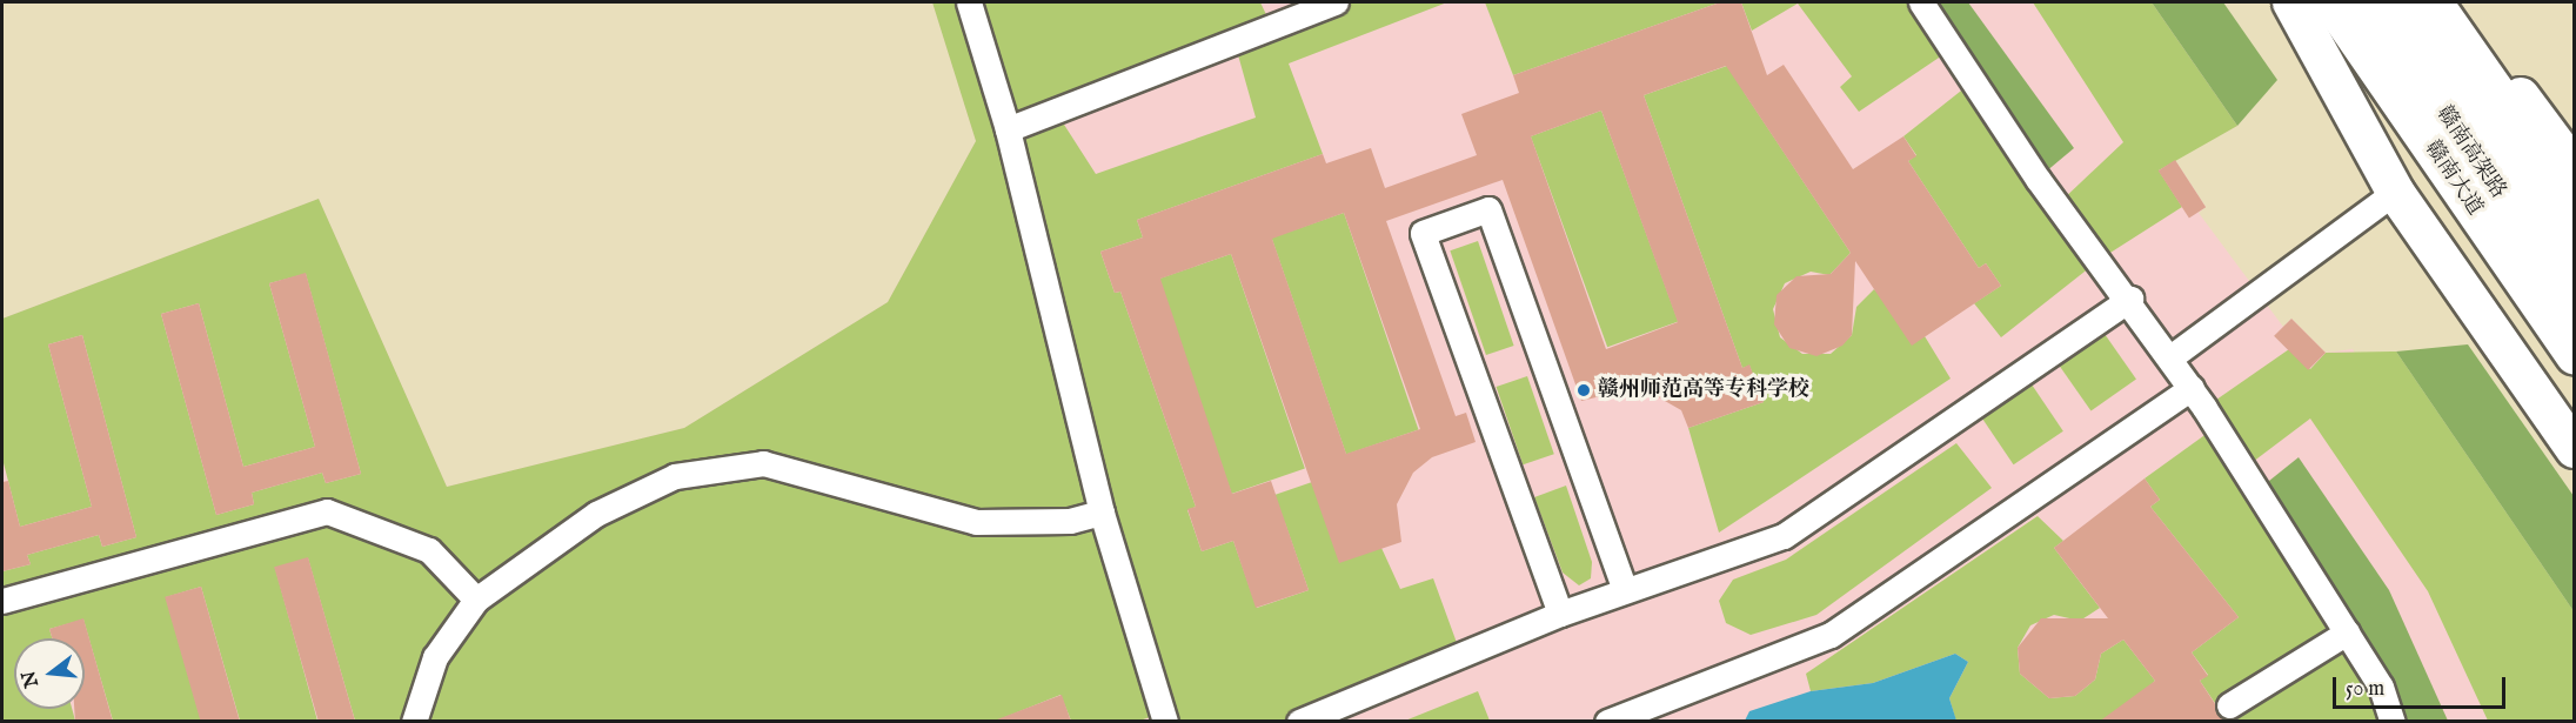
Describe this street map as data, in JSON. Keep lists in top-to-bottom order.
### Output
{
  "streets": {
    "main road": ["赣南高架路", "赣南大道"]
  },
  "places": ["赣州师范高等专科学校"],
  "scale_bar": "50 m",
  "north": "left"
}
